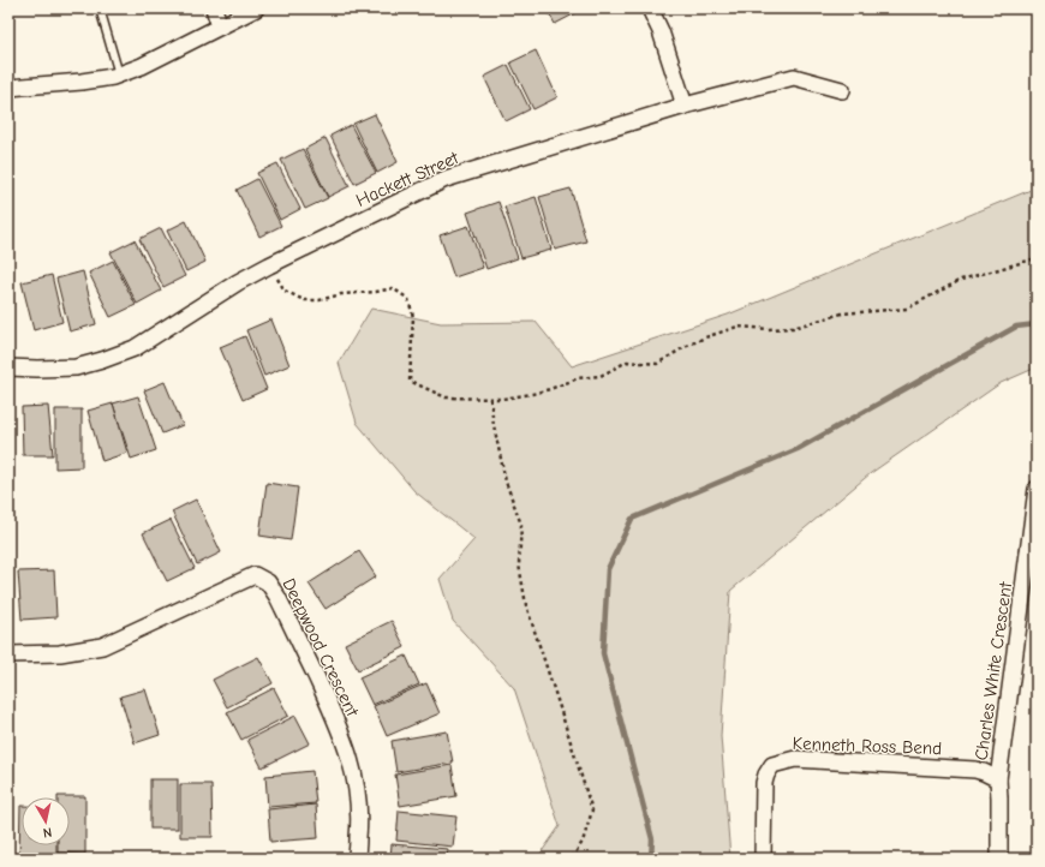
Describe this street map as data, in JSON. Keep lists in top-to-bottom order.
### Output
{
  "streets": {
    "street": [
      "Hackett Street",
      "Deepwood Crescent",
      "Charles White Crescent",
      "Kenneth Ross Bend"
    ]
  },
  "crossings": [
    ["Charles White Crescent", "Kenneth Ross Bend"]
  ],
  "north": "bottom"
}
